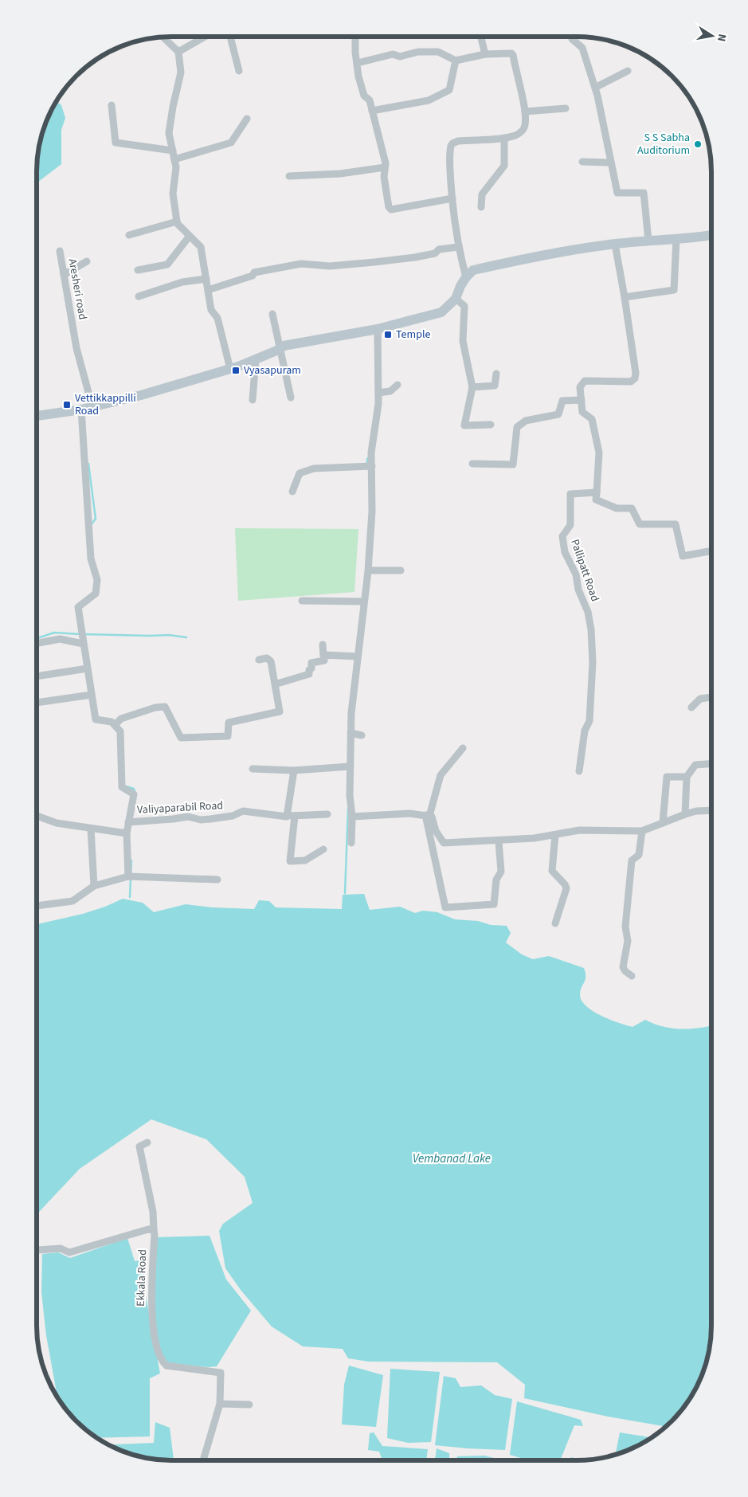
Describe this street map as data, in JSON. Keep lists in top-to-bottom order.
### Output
{
  "streets": {
    "street": [
      "Aresheri road",
      "Pallipatt Road",
      "Valiyaparabil Road",
      "Ekkala Road"
    ]
  },
  "water": ["Vembanad Lake"],
  "places": {
    "other": ["S S Sabha Auditorium"],
    "transit": ["Temple", "Vyasapuram", "Vettikkappilli Road"]
  },
  "north": "right"
}
